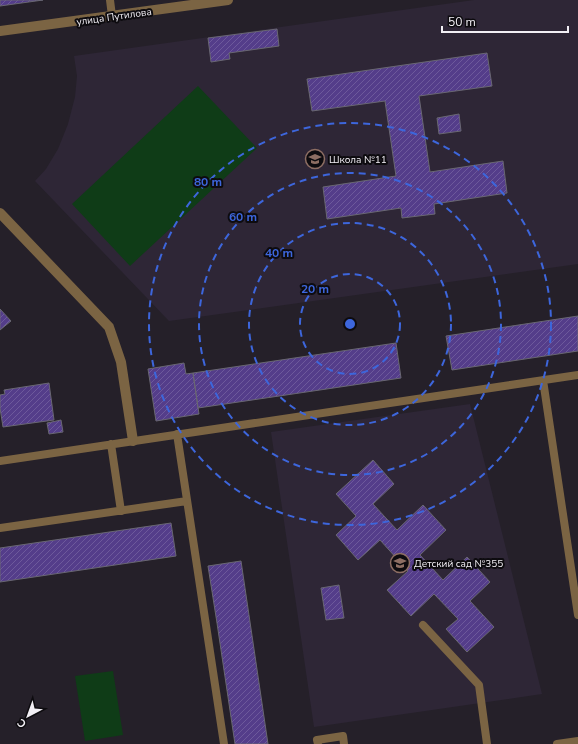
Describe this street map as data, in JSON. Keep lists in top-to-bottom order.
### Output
{
  "streets": {
    "street": ["улица Путилова"]
  },
  "places": {
    "school or university": ["Школа №11", "Детский сад №355"]
  },
  "scale_bar": "50 m",
  "north": "bottom left",
  "rings": [
    "80 m",
    "60 m",
    "40 m",
    "20 m"
  ]
}
